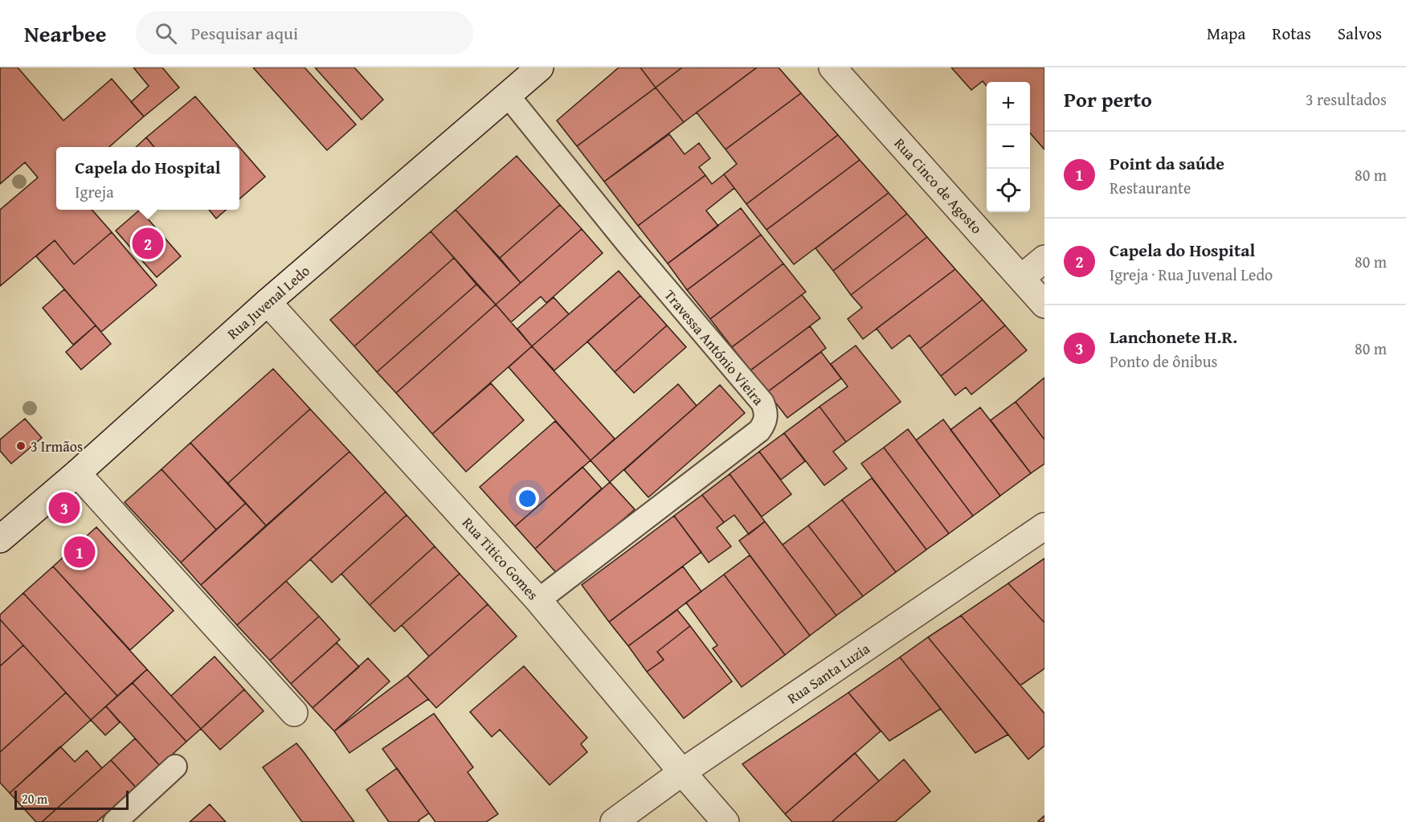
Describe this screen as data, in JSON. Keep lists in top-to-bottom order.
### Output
{
  "streets": {
    "street": [
      "Rua Cinco de Agosto",
      "Rua Juvenal Ledo",
      "Rua Titico Gomes",
      "Rua Santa Luzia"
    ],
    "lane": ["Travessa António Vieira"]
  },
  "crossings": [
    ["Rua Juvenal Ledo", "Travessa António Vieira"],
    ["Rua Juvenal Ledo", "Rua Titico Gomes"],
    ["Travessa António Vieira", "Rua Titico Gomes"],
    ["Rua Titico Gomes", "Rua Santa Luzia"]
  ],
  "places": ["3 Irmãos"],
  "scale_bar": "20 m",
  "page": {
    "header": "Nearbee",
    "search": "Pesquisar aqui",
    "nav": ["Mapa", "Rotas", "Salvos"],
    "heading": ["Por perto", "3 resultados"],
    "map_buttons": ["+", "−"],
    "list": [
      {
        "mark": "1",
        "name": "Point da saúde",
        "note": "Restaurante",
        "value": "80 m"
      },
      {
        "mark": "2",
        "name": "Capela do Hospital",
        "note": "Igreja · Rua Juvenal Ledo",
        "value": "80 m"
      },
      {
        "mark": "3",
        "name": "Lanchonete H.R.",
        "note": "Ponto de ônibus",
        "value": "80 m"
      }
    ],
    "popup": ["Capela do Hospital", "Igreja"],
    "pins": ["2", "3", "1"],
    "scale": "20 m"
  }
}
